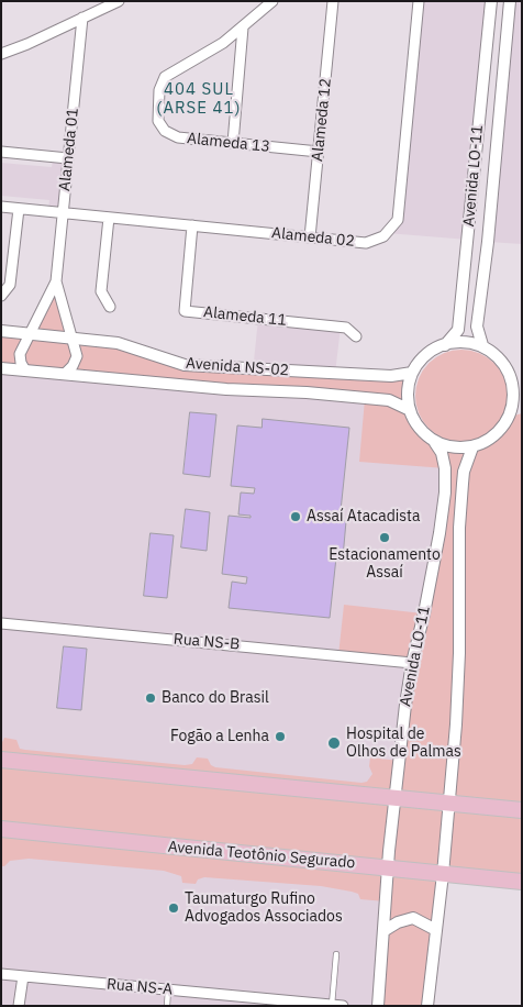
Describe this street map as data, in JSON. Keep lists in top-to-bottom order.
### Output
{
  "streets": {
    "main road": ["Avenida Teotônio Segurado"],
    "street": [
      "Alameda 12",
      "Alameda 13",
      "Alameda 01",
      "Avenida LO-11",
      "Alameda 02",
      "Alameda 11",
      "Avenida NS-02",
      "Rua NS-B",
      "Rua NS-A"
    ]
  },
  "crossings": [
    ["Alameda 12", "Alameda 13"],
    ["Alameda 12", "Alameda 02"],
    ["Alameda 01", "Alameda 02"],
    ["Alameda 01", "Avenida NS-02"],
    ["Avenida LO-11", "Avenida NS-02"],
    ["Avenida LO-11", "Rua NS-B"],
    ["Avenida LO-11", "Avenida Teotônio Segurado"],
    ["Alameda 02", "Alameda 11"]
  ],
  "districts": ["404 SUL (ARSE 41)"],
  "places": [
    "Assaí Atacadista",
    "Estacionamento Assaí",
    "Banco do Brasil",
    "Fogão a Lenha",
    "Hospital de Olhos de Palmas",
    "Taumaturgo Rufino Advogados Associados"
  ]
}
